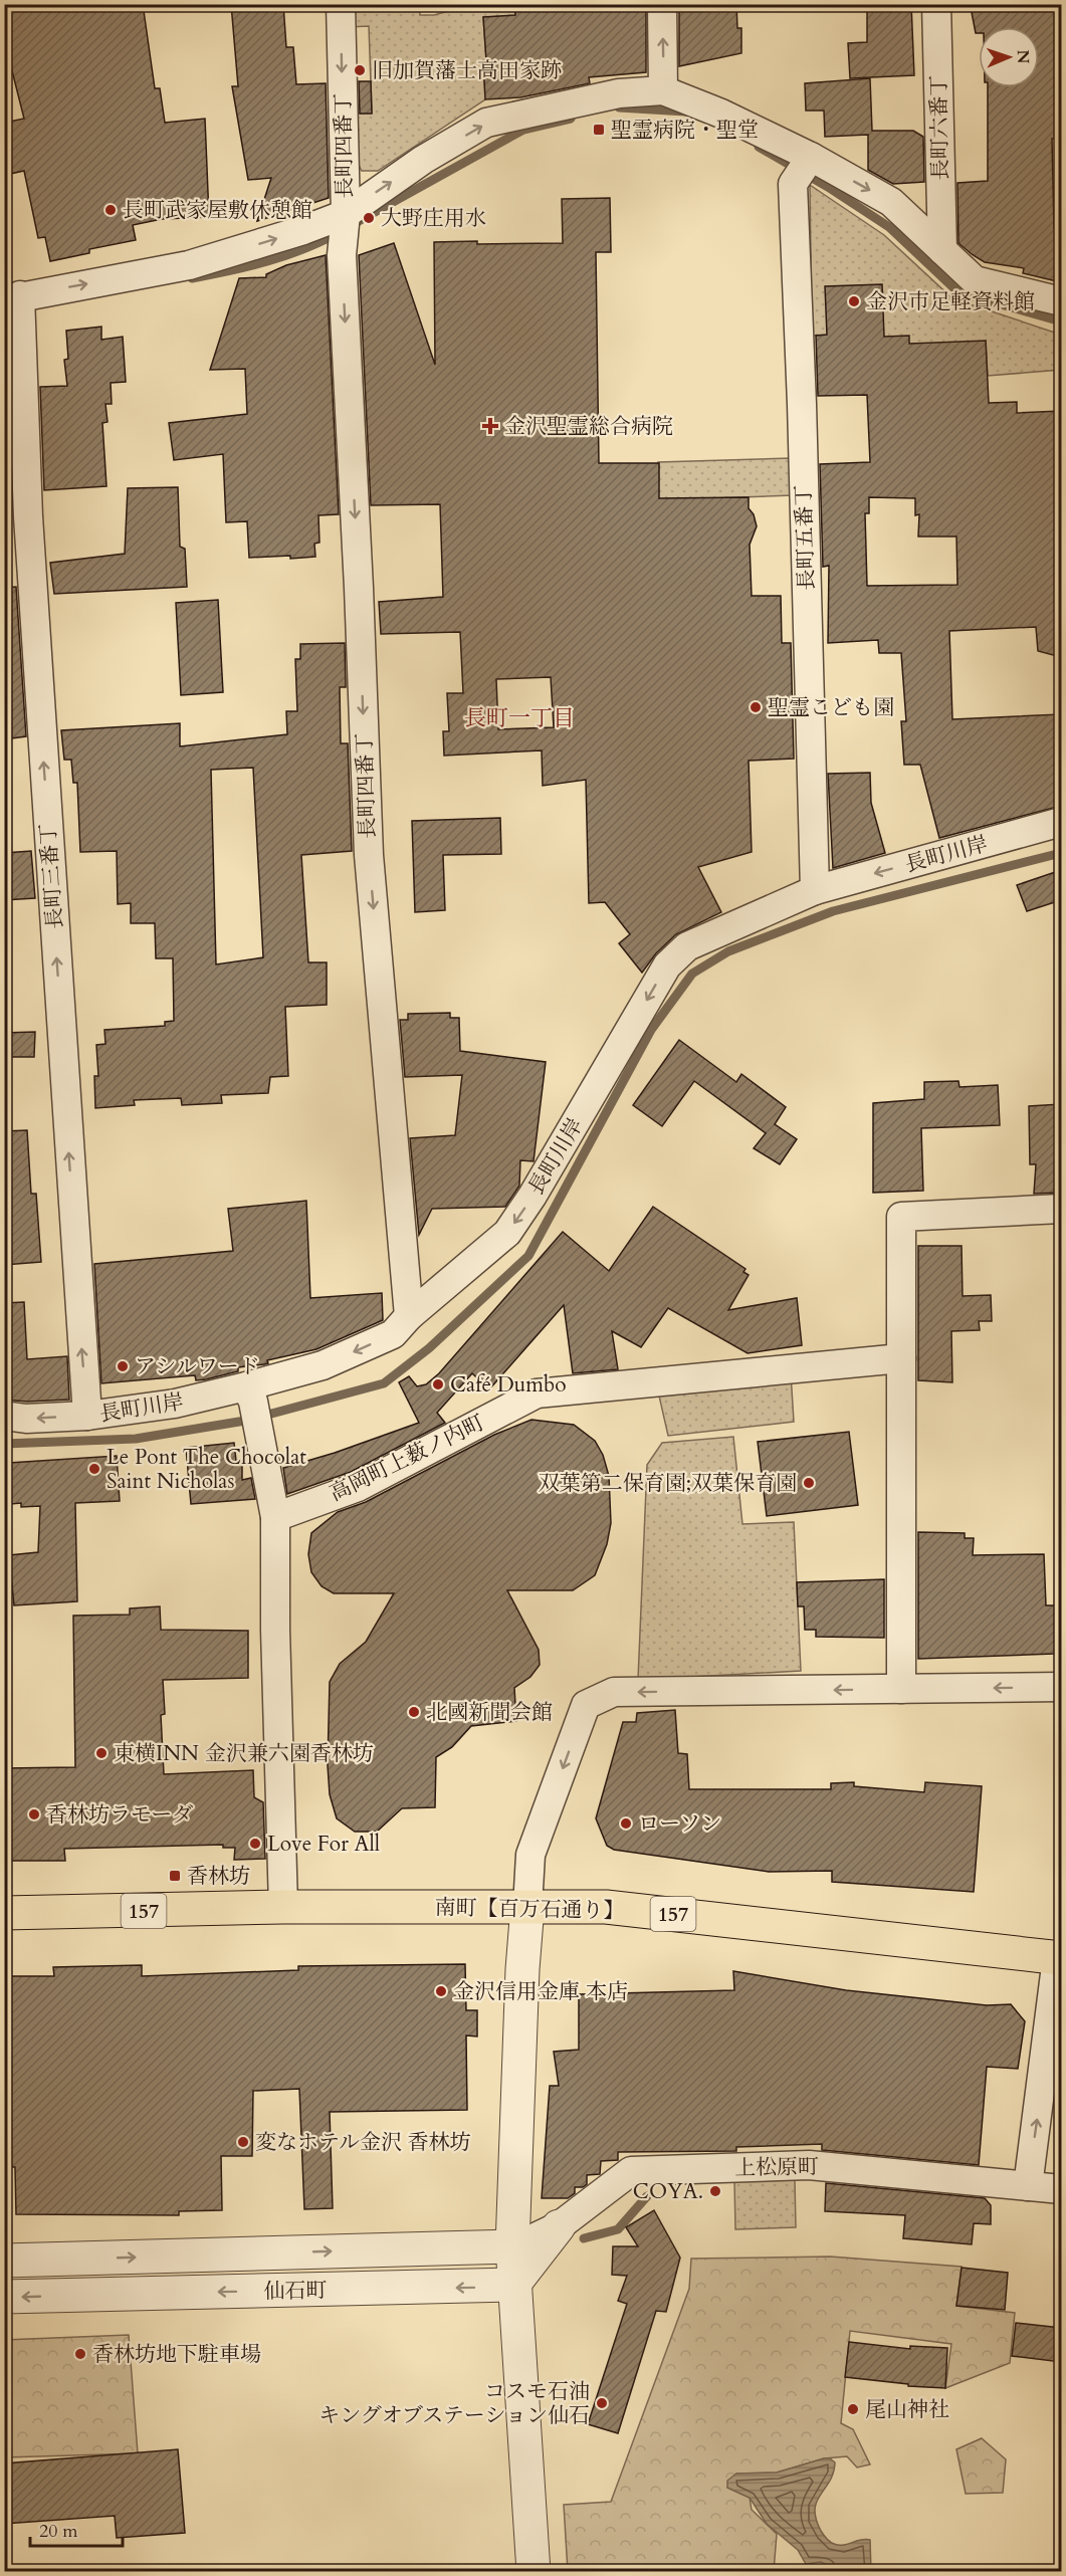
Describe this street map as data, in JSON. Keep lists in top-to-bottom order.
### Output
{
  "streets": {
    "highway": ["南町【百万石通り】", "157"],
    "street": [
      "長町六番丁",
      "長町四番丁",
      "長町五番丁",
      "長町川岸",
      "長町三番丁",
      "高岡町上薮ノ内町",
      "上松原町",
      "仙石町"
    ]
  },
  "crossings": [
    ["長町四番丁", "長町川岸"],
    ["長町五番丁", "長町川岸"],
    ["長町川岸", "長町三番丁"],
    ["南町【百万石通り】", "157"],
    ["上松原町", "仙石町"]
  ],
  "one_way": ["長町四番丁", "長町川岸", "長町三番丁"],
  "districts": ["長町一丁目"],
  "places": {
    "other": [
      "旧加賀藩士高田家跡",
      "長町武家屋敷休憩館",
      "大野庄用水",
      "金沢市足軽資料館",
      "聖霊こども園",
      "アシルワード",
      "Café Dumbo",
      "Le Pont The Chocolat Saint Nicholas",
      "双葉第二保育園;双葉保育園",
      "北國新聞会館",
      "東横INN 金沢兼六園香林坊",
      "香林坊ラモーダ",
      "ローソン",
      "Love For All",
      "金沢信用金庫 本店",
      "変なホテル金沢 香林坊",
      "COYA.",
      "香林坊地下駐車場",
      "コスモ石油 キングオブステーション仙石",
      "尾山神社"
    ],
    "transit": ["聖霊病院・聖堂", "香林坊"],
    "health": ["金沢聖霊総合病院"]
  },
  "scale_bar": "20 m",
  "north": "right"
}
